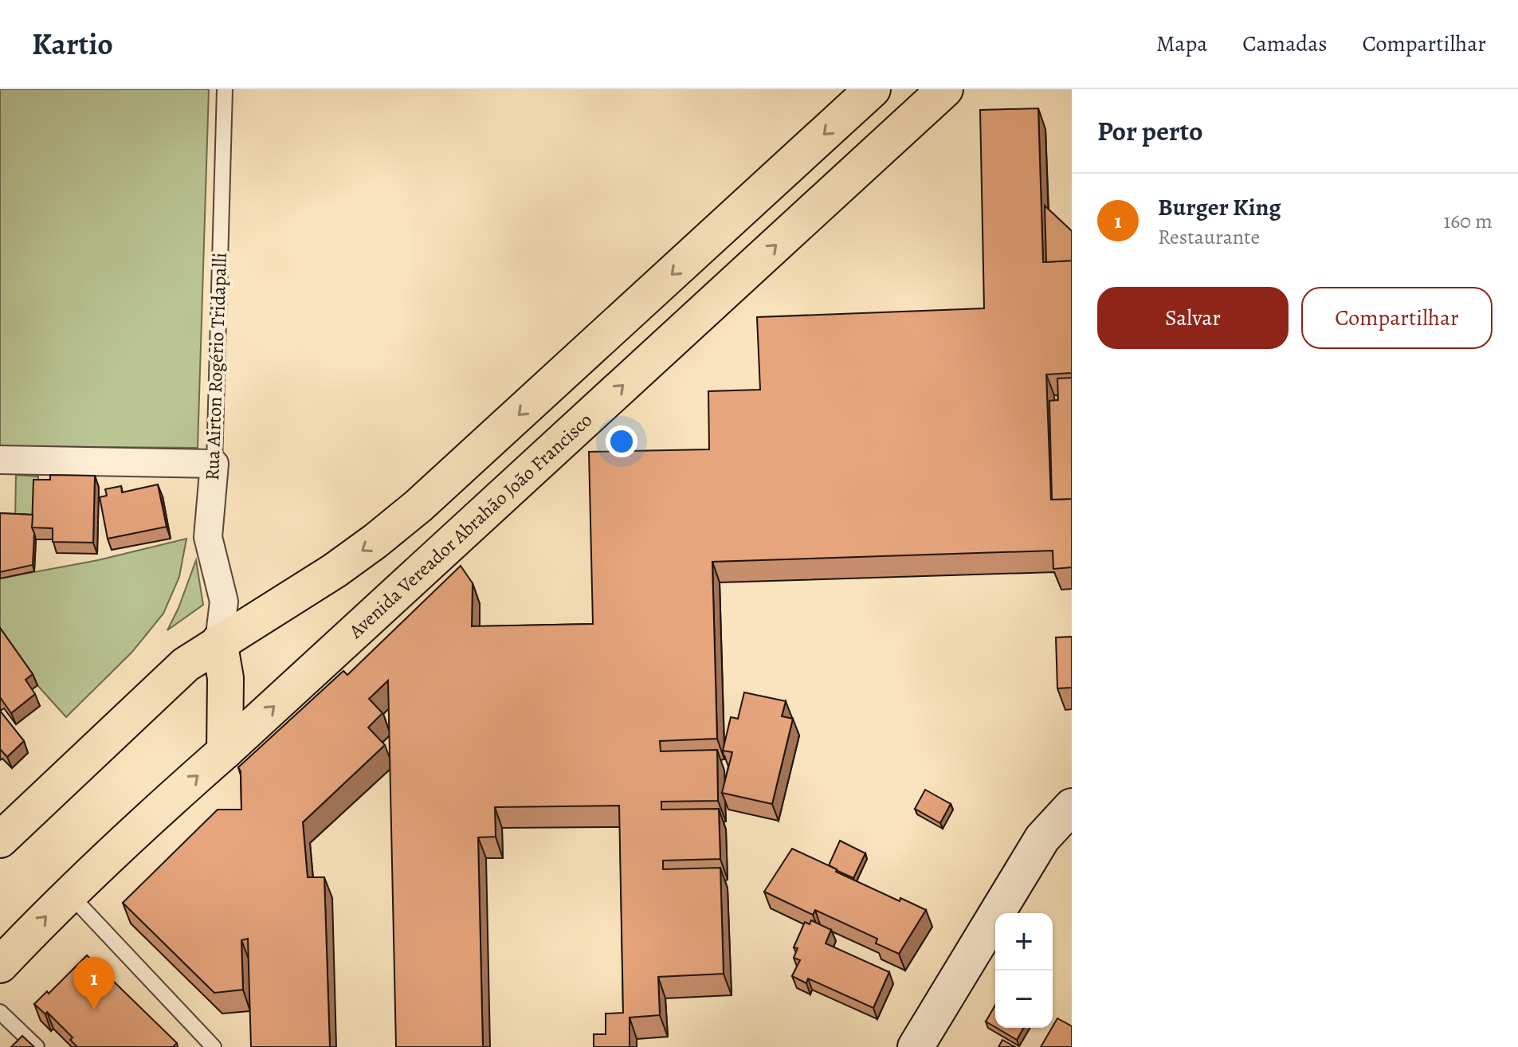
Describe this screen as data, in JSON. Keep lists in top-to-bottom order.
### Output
{
  "streets": {
    "main road": ["Avenida Vereador Abrahão João Francisco"],
    "street": ["Rua Airton Rogério Tridapalli"]
  },
  "page": {
    "header": "Kartio",
    "nav": ["Mapa", "Camadas", "Compartilhar"],
    "heading": "Por perto",
    "list": [
      {
        "mark": "1",
        "name": "Burger King",
        "note": "Restaurante",
        "value": "160 m"
      }
    ],
    "buttons": ["Salvar", "Compartilhar"],
    "map_buttons": ["+", "−"],
    "pins": "1"
  }
}
